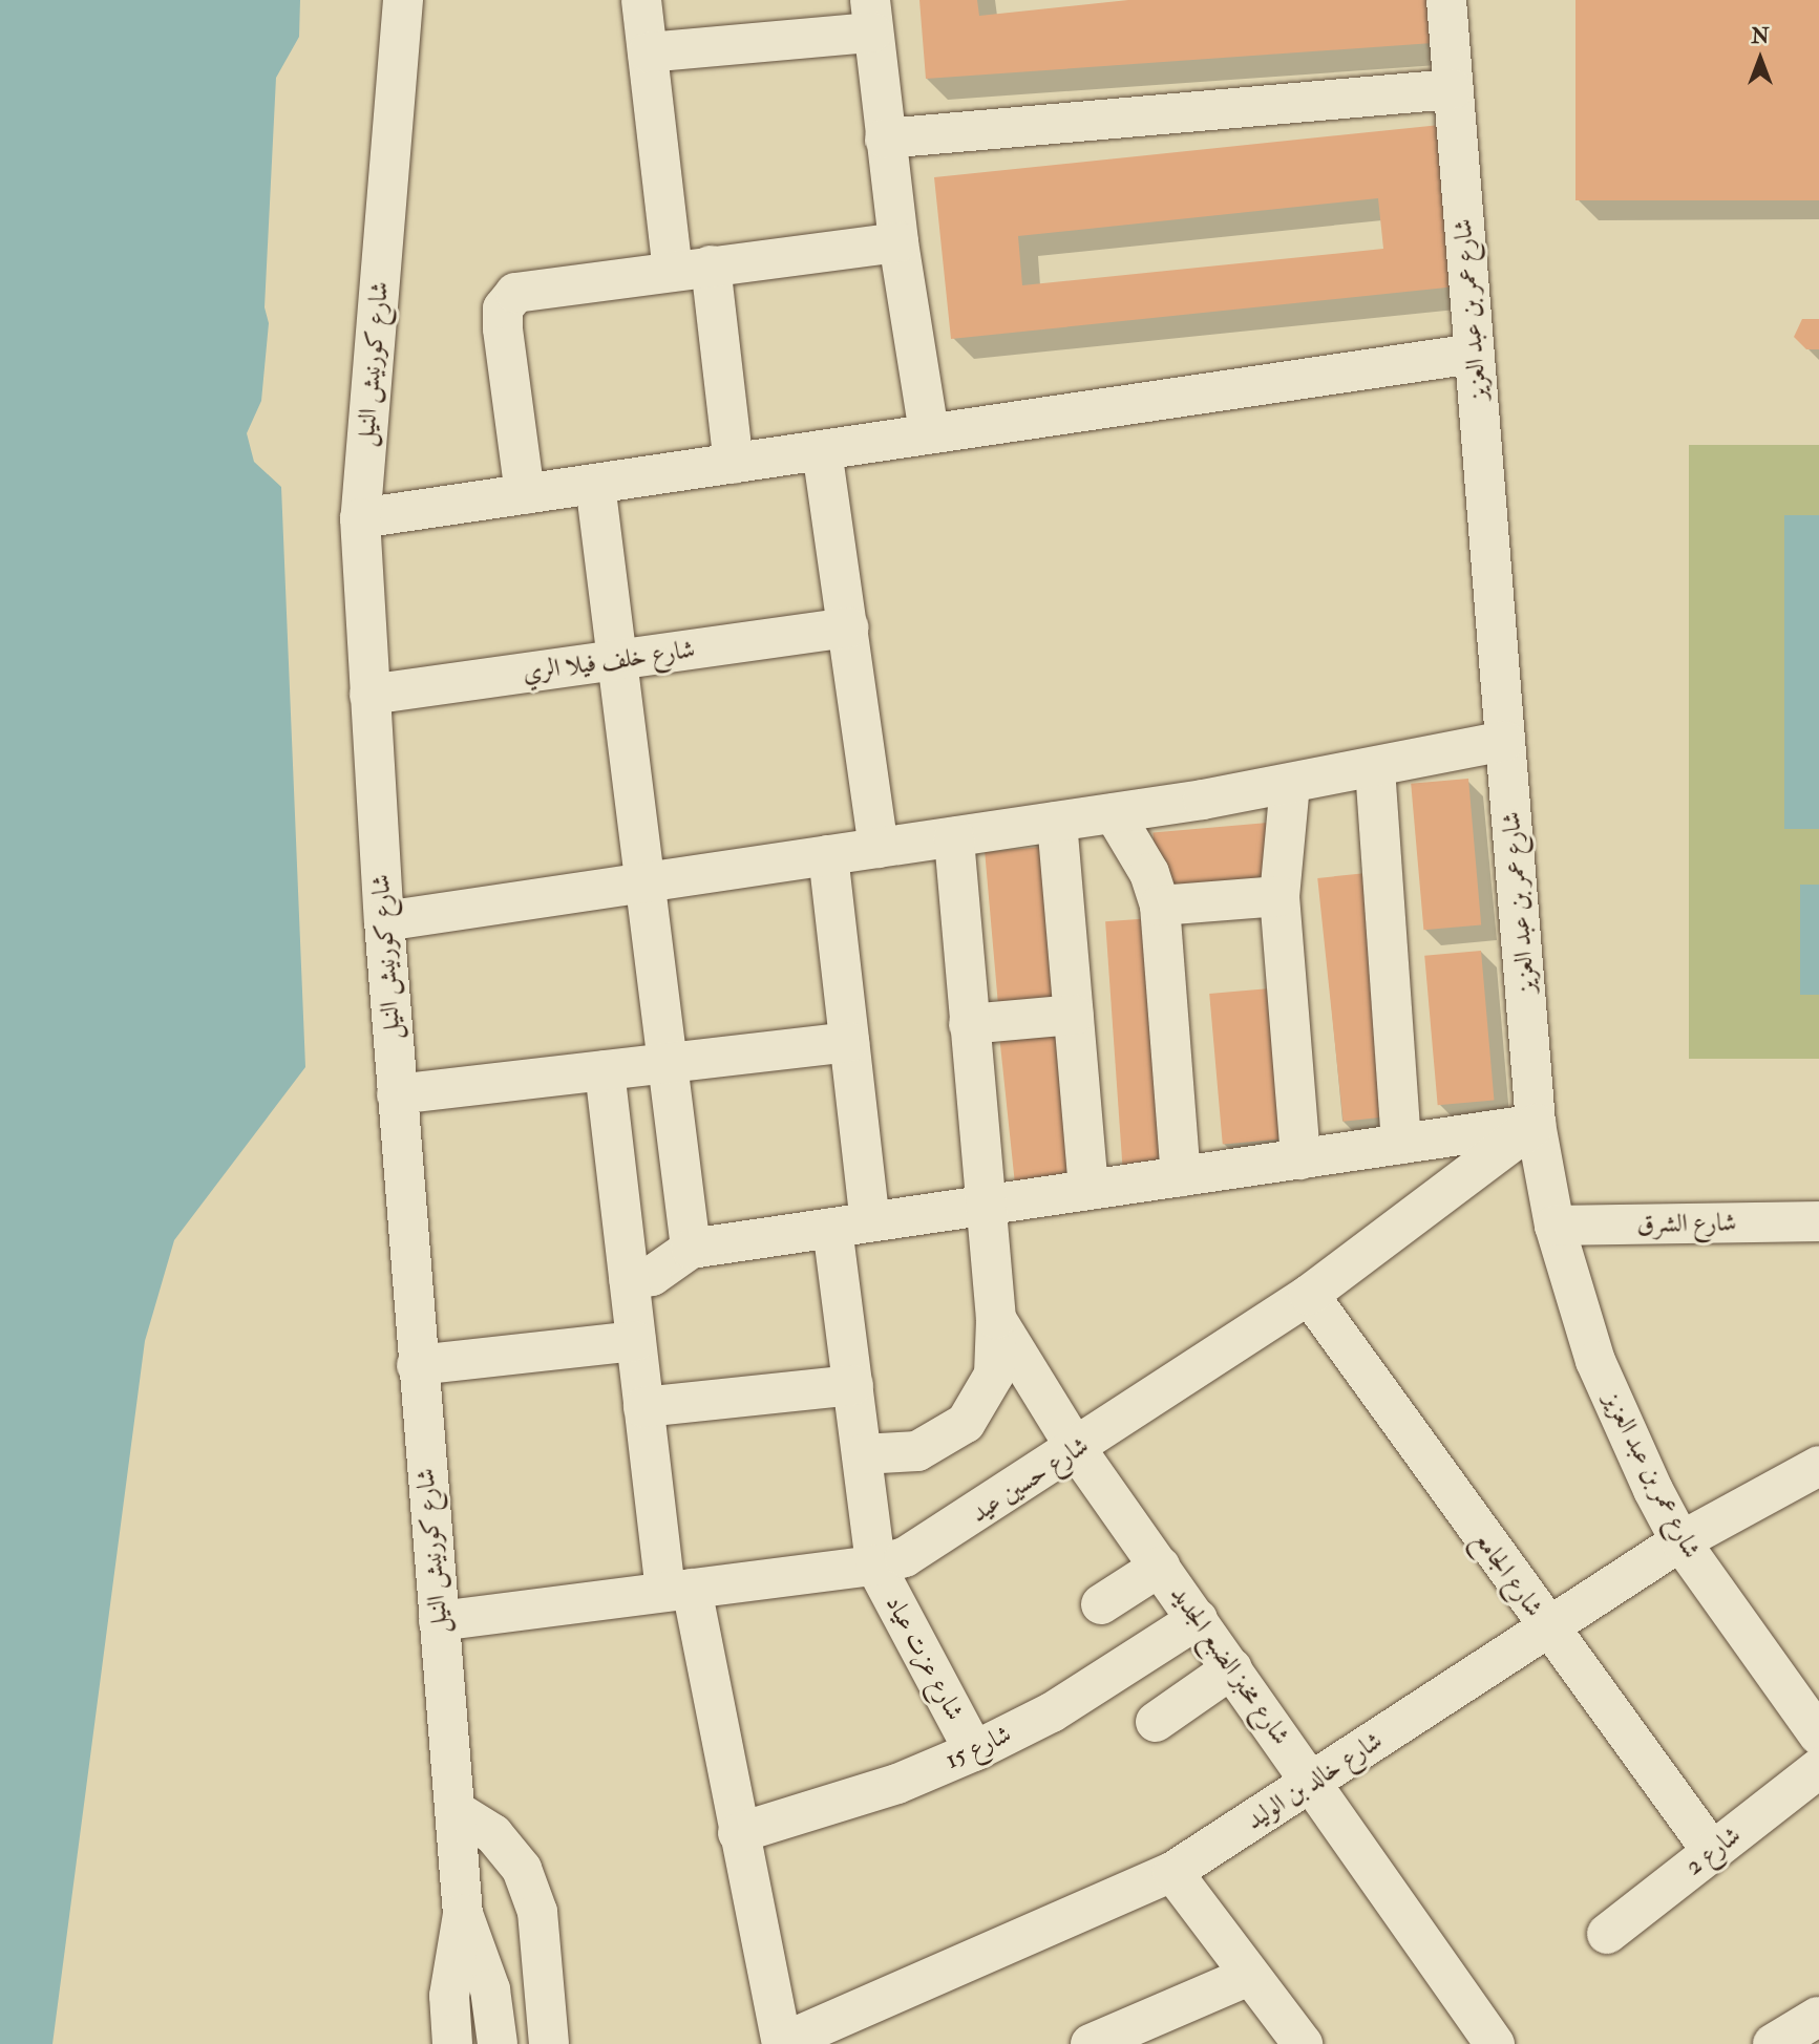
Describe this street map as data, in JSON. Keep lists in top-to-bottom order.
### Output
{
  "streets": {
    "street": [
      "شارع عمر بن عبد العزيز",
      "شارع كورنيش النيل",
      "شارع خلف فيلا الري",
      "شارع الشرق",
      "شارع حسين عيد",
      "شارع الجامع",
      "شارع عزت عياد",
      "شارع مخبز الضبع الجديد",
      "شارع 15",
      "شارع خالد بن الوليد",
      "شارع 2"
    ]
  },
  "crossings": [
    ["شارع عمر بن عبد العزيز", "شارع الشرق"],
    ["شارع عمر بن عبد العزيز", "شارع حسين عيد"],
    ["شارع عمر بن عبد العزيز", "شارع خالد بن الوليد"],
    ["شارع كورنيش النيل", "شارع خلف فيلا الري"],
    ["شارع كورنيش النيل", "شارع حسين عيد"],
    ["شارع حسين عيد", "شارع الجامع"],
    ["شارع حسين عيد", "شارع عزت عياد"],
    ["شارع حسين عيد", "شارع مخبز الضبع الجديد"],
    ["شارع الجامع", "شارع خالد بن الوليد"],
    ["شارع الجامع", "شارع 2"],
    ["شارع عزت عياد", "شارع 15"],
    ["شارع مخبز الضبع الجديد", "شارع 15"],
    ["شارع مخبز الضبع الجديد", "شارع خالد بن الوليد"]
  ],
  "north": "top"
}
